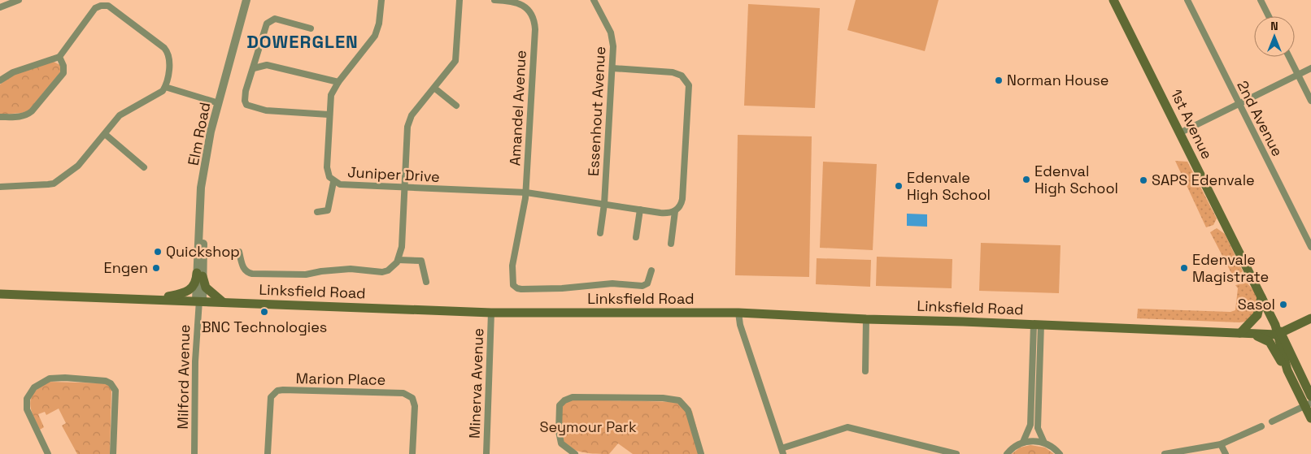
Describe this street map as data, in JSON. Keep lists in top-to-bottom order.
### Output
{
  "streets": {
    "main road": ["1st Avenue", "Linksfield Road"],
    "street": [
      "Amandel Avenue",
      "Essenhout Avenue",
      "2nd Avenue",
      "Elm Road",
      "Juniper Drive",
      "Milford Avenue",
      "Marion Place",
      "Minerva Avenue"
    ]
  },
  "crossings": [
    ["Amandel Avenue", "Juniper Drive"],
    ["Essenhout Avenue", "Juniper Drive"],
    ["1st Avenue", "Linksfield Road"],
    ["Elm Road", "Linksfield Road"],
    ["Elm Road", "Milford Avenue"],
    ["Linksfield Road", "Milford Avenue"],
    ["Linksfield Road", "Minerva Avenue"]
  ],
  "districts": ["DOWERGLEN"],
  "parks": ["Seymour Park"],
  "places": [
    "Norman House",
    "Edenval High School",
    "SAPS Edenvale",
    "Edenvale High School",
    "Quickshop",
    "Engen",
    "Edenvale Magistrate",
    "Sasol",
    "BNC Technologies"
  ],
  "north": "top"
}
